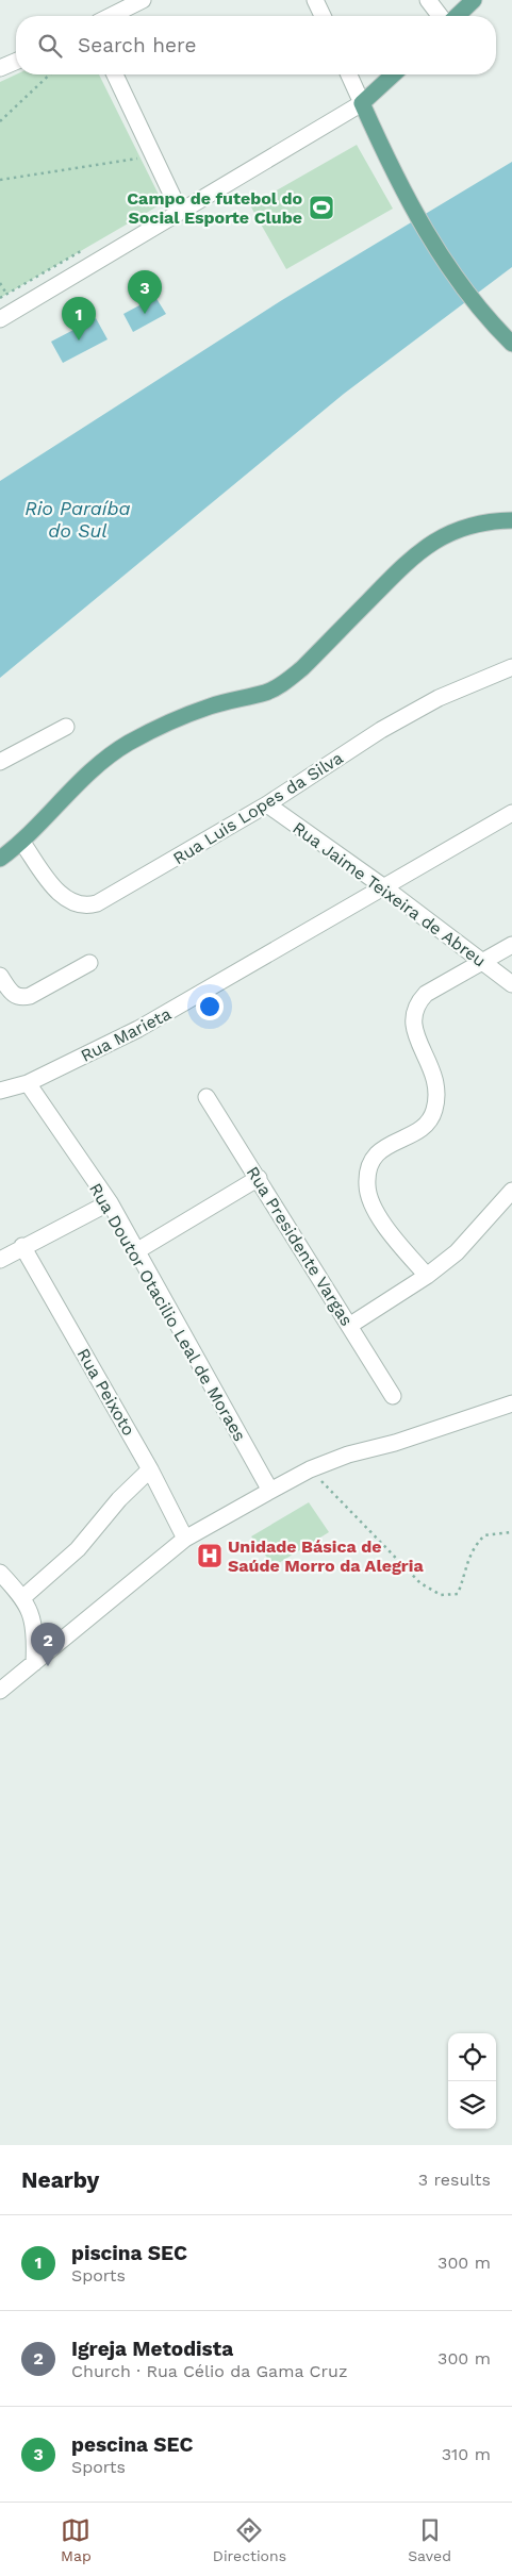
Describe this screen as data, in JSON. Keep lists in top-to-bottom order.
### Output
{
  "streets": {
    "street": [
      "Rua Luis Lopes da Silva",
      "Rua Jaime Teixeira de Abreu",
      "Rua Marieta",
      "Rua Presidente Vargas",
      "Rua Doutor Otacilio Leal de Moraes",
      "Rua Peixoto"
    ]
  },
  "crossings": [
    ["Rua Luis Lopes da Silva", "Rua Jaime Teixeira de Abreu"],
    ["Rua Jaime Teixeira de Abreu", "Rua Marieta"],
    ["Rua Marieta", "Rua Doutor Otacilio Leal de Moraes"]
  ],
  "water": ["Rio Paraíba do Sul"],
  "places": {
    "sports": ["Campo de futebol do Social Esporte Clube"],
    "hospital": ["Unidade Básica de Saúde Morro da Alegria"]
  },
  "page": {
    "search": "Search here",
    "pins": ["3", "1", "2"],
    "heading": ["Nearby", "3 results"],
    "list": [
      {
        "mark": "1",
        "name": "piscina SEC",
        "note": "Sports",
        "value": "300 m"
      },
      {
        "mark": "2",
        "name": "Igreja Metodista",
        "note": "Church · Rua Célio da Gama Cruz",
        "value": "300 m"
      },
      {
        "mark": "3",
        "name": "pescina SEC",
        "note": "Sports",
        "value": "310 m"
      }
    ],
    "nav": ["Map", "Directions", "Saved"]
  }
}
